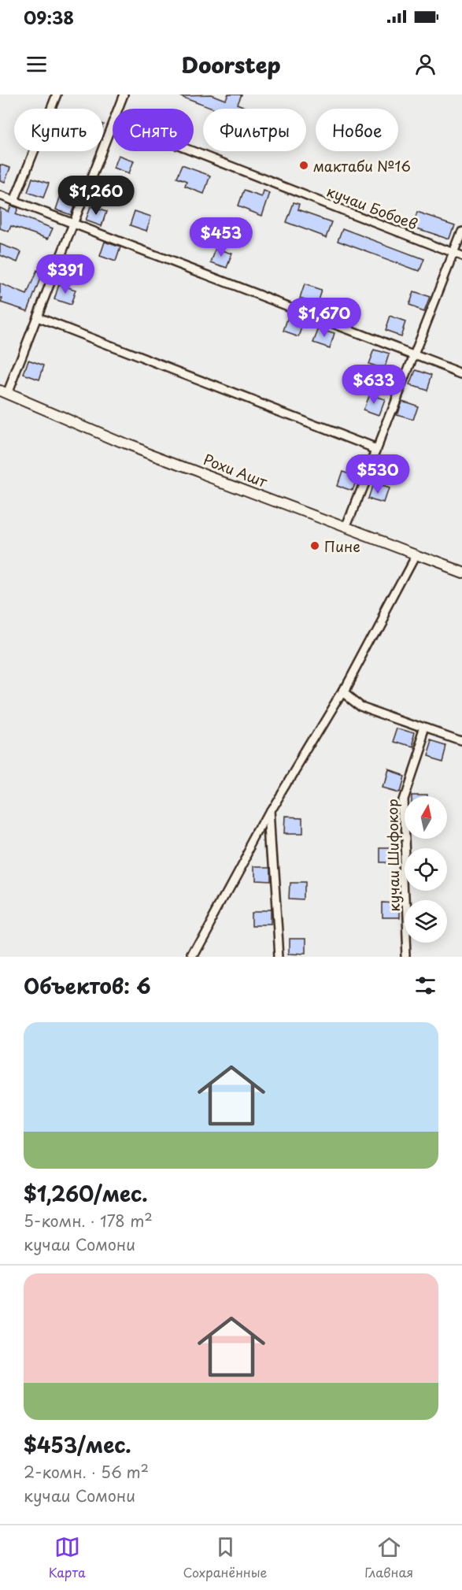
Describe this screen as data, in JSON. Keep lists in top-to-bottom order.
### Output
{
  "streets": {
    "main road": ["Рохи Ашт"],
    "street": ["кучаи Бобоев", "кучаи Шифокор"]
  },
  "places": ["мактаби №16", "Пине"],
  "north": "top",
  "page": {
    "status": "09:38",
    "header": "Doorstep",
    "chip": [
      "Купить",
      "Снять",
      "Фильтры",
      "Новое"
    ],
    "price": [
      "$1,260",
      "$453",
      "$391",
      "$1,670",
      "$633",
      "$530"
    ],
    "heading": "Объектов: 6",
    "list": [
      {
        "name": "$1,260/мес.",
        "note": "5-комн. · 178 m² · кучаи Сомони"
      },
      {
        "name": "$453/мес.",
        "note": "2-комн. · 56 m² · кучаи Сомони"
      }
    ],
    "tabs": ["Карта", "Сохранённые", "Главная"]
  }
}
